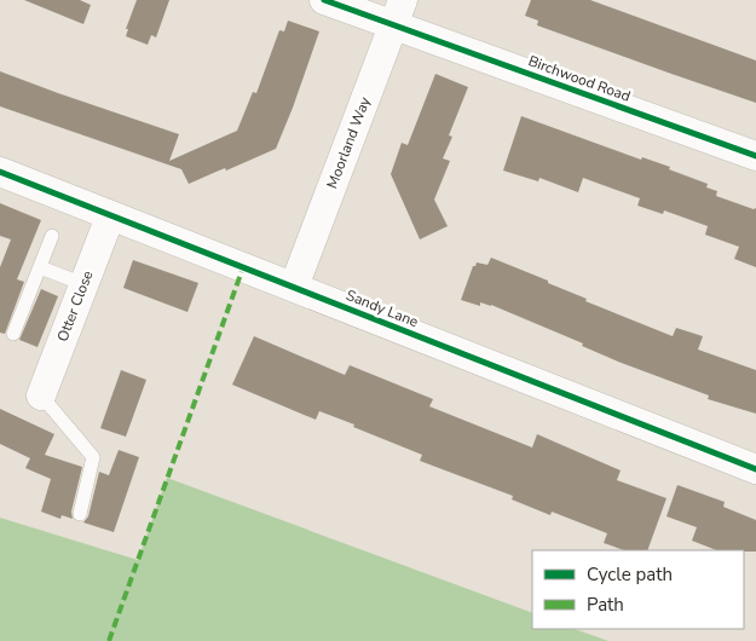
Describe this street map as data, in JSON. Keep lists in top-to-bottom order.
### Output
{
  "streets": {
    "street": [
      "Birchwood Road",
      "Moorland Way",
      "Otter Close",
      "Sandy Lane"
    ]
  },
  "crossings": [
    ["Birchwood Road", "Moorland Way"],
    ["Moorland Way", "Sandy Lane"],
    ["Otter Close", "Sandy Lane"]
  ],
  "legend": ["Cycle path", "Path"]
}
